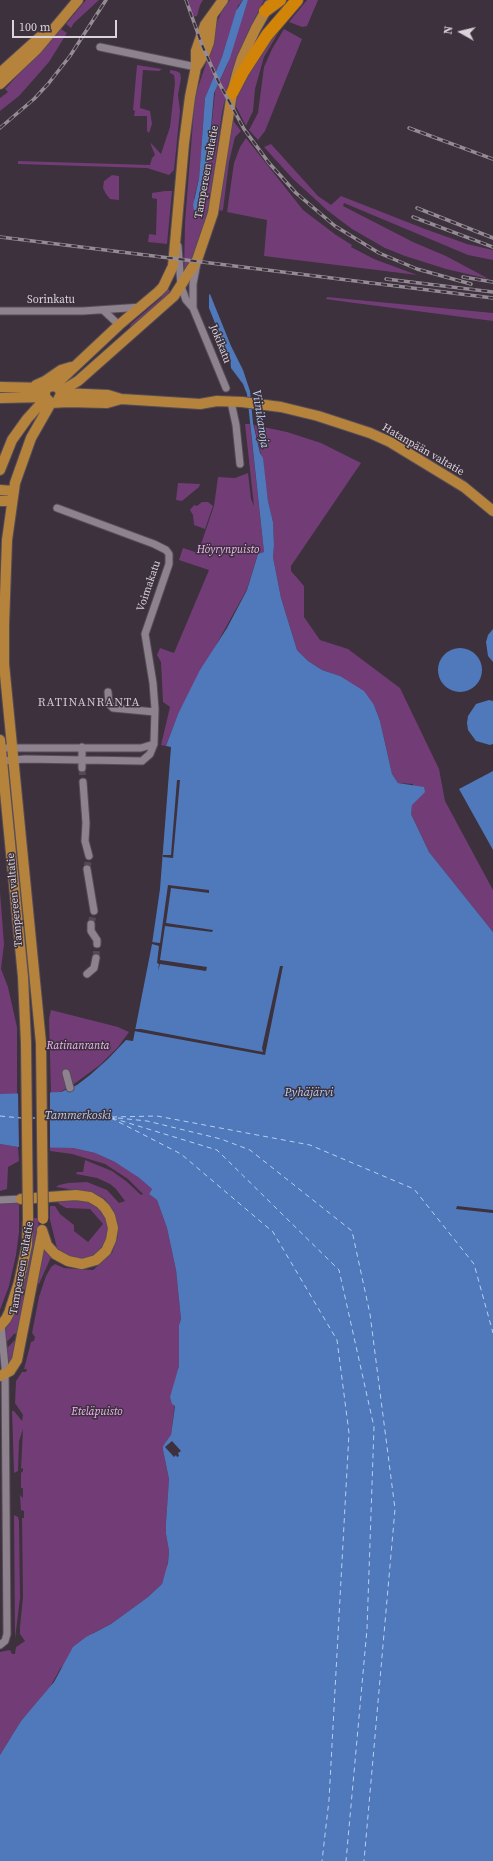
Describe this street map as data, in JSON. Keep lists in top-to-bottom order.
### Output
{
  "streets": {
    "main road": ["Tampereen valtatie", "Hatanpään valtatie"],
    "street": ["Sorinkatu", "Jokikatu", "Voimakatu"]
  },
  "crossings": [
    ["Tampereen valtatie", "Sorinkatu"],
    ["Tampereen valtatie", "Jokikatu"],
    ["Tampereen valtatie", "Hatanpään valtatie"]
  ],
  "districts": ["RATINANRANTA"],
  "water": ["Viinikanoja", "Pyhäjärvi", "Tammerkoski"],
  "parks": ["Höyrynpuisto", "Ratinanranta", "Eteläpuisto"],
  "scale_bar": "100 m",
  "north": "left"
}
